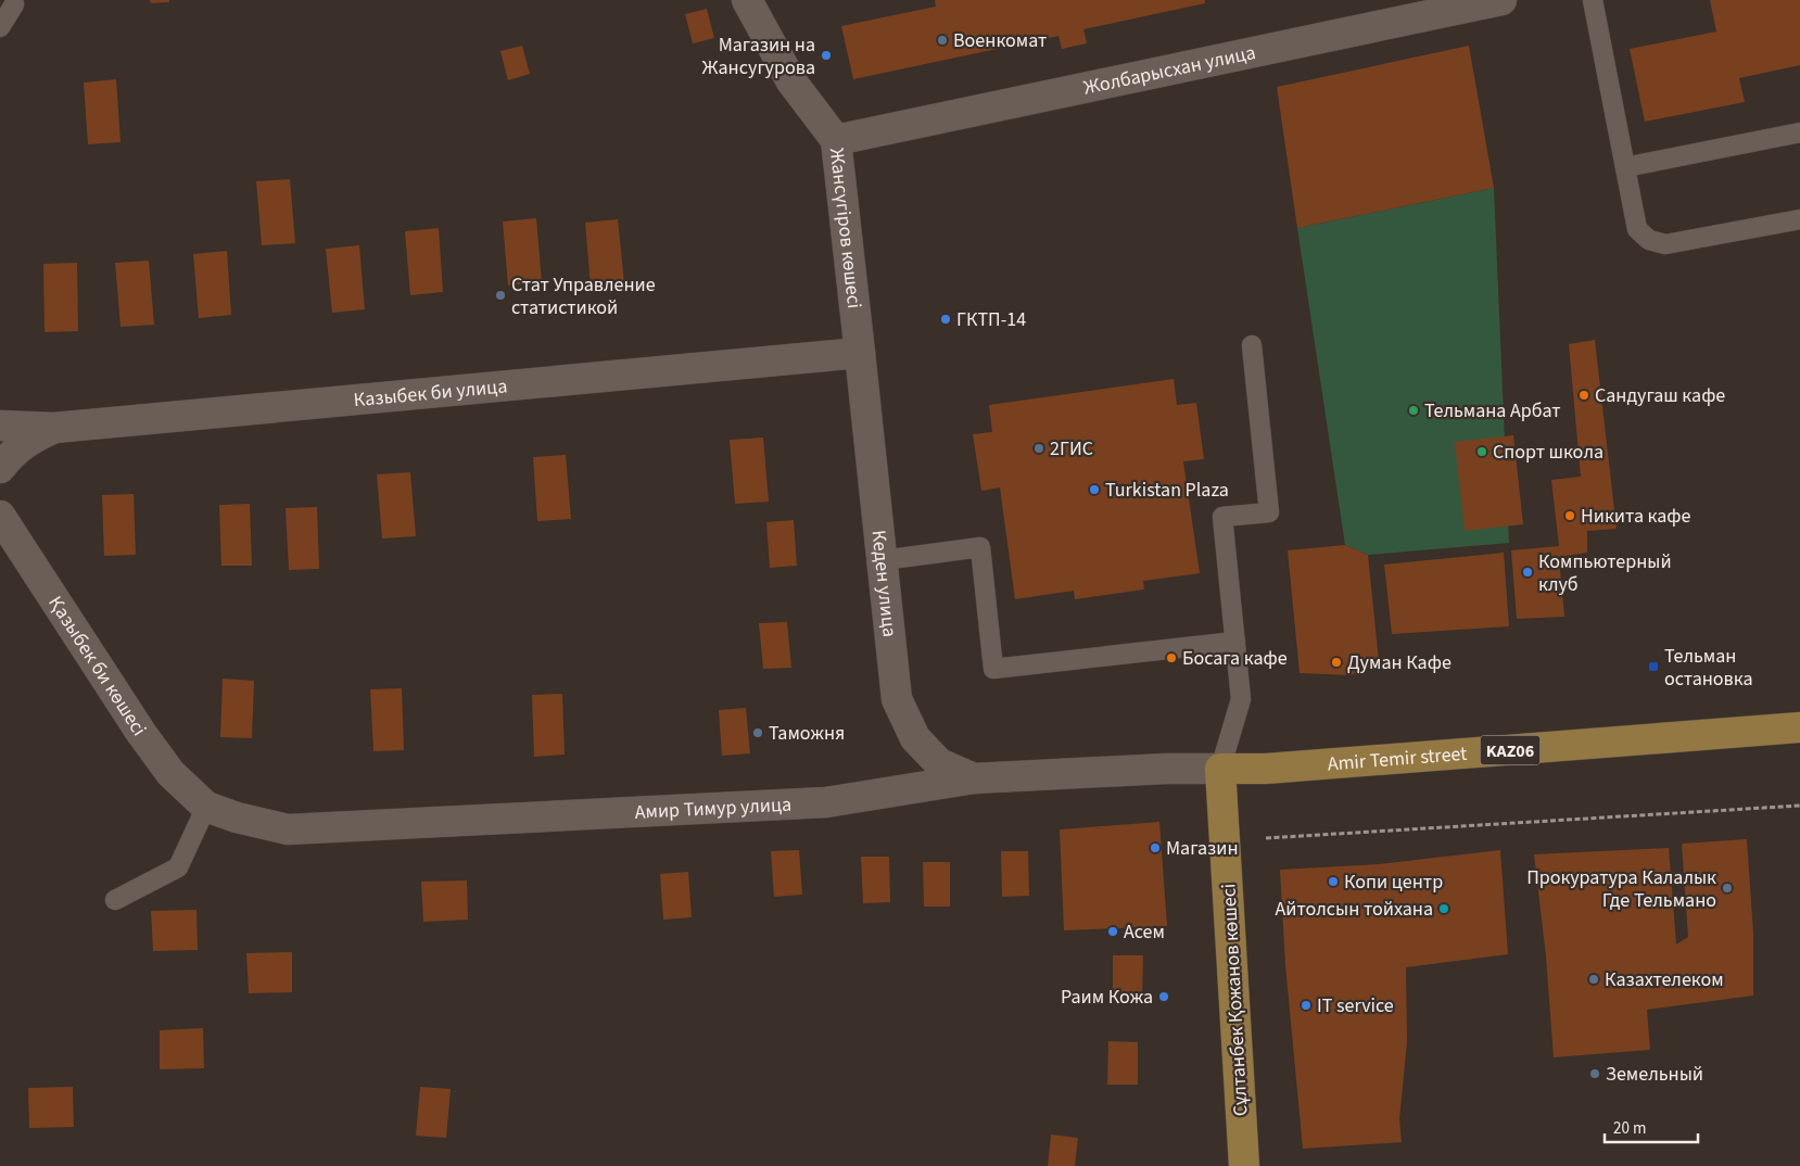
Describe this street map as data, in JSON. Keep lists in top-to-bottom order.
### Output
{
  "streets": {
    "main road": [
      "Жолбарысхан улица",
      "Жансүгіров көшесі",
      "Казыбек би улица",
      "Кеден улица",
      "Қазыбек би көшесі",
      "KАZ06",
      "Amir Temir street",
      "Амир Тимур улица",
      "Сұлтанбек Қожанов көшесі"
    ]
  },
  "crossings": [
    ["Жолбарысхан улица", "Жансүгіров көшесі"],
    ["Жансүгіров көшесі", "Казыбек би улица"],
    ["Жансүгіров көшесі", "Кеден улица"],
    ["Казыбек би улица", "Кеден улица"],
    ["Кеден улица", "Амир Тимур улица"],
    ["Қазыбек би көшесі", "Амир Тимур улица"],
    ["Amir Temir street", "Амир Тимур улица"],
    ["Amir Temir street", "Сұлтанбек Қожанов көшесі"],
    ["Амир Тимур улица", "Сұлтанбек Қожанов көшесі"]
  ],
  "places": {
    "other": [
      "Военкомат",
      "Магазин на Жансугурова",
      "Стат Управление статистикой",
      "ГКТП-14",
      "Сандугаш кафе",
      "Тельмана Арбат",
      "2ГИС",
      "Спорт школа",
      "Turkistan Plaza",
      "Никита кафе",
      "Компьютерный клуб",
      "Босага кафе",
      "Думан Кафе",
      "Таможня",
      "Магазин",
      "Копи центр",
      "Прокуратура Калалык Где Тельмано",
      "Айтолсын тойхана",
      "Асем",
      "Казахтелеком",
      "Раим Кожа",
      "IT service",
      "Земельный"
    ],
    "transit": ["Тельман остановка"]
  },
  "scale_bar": "20 m"
}
